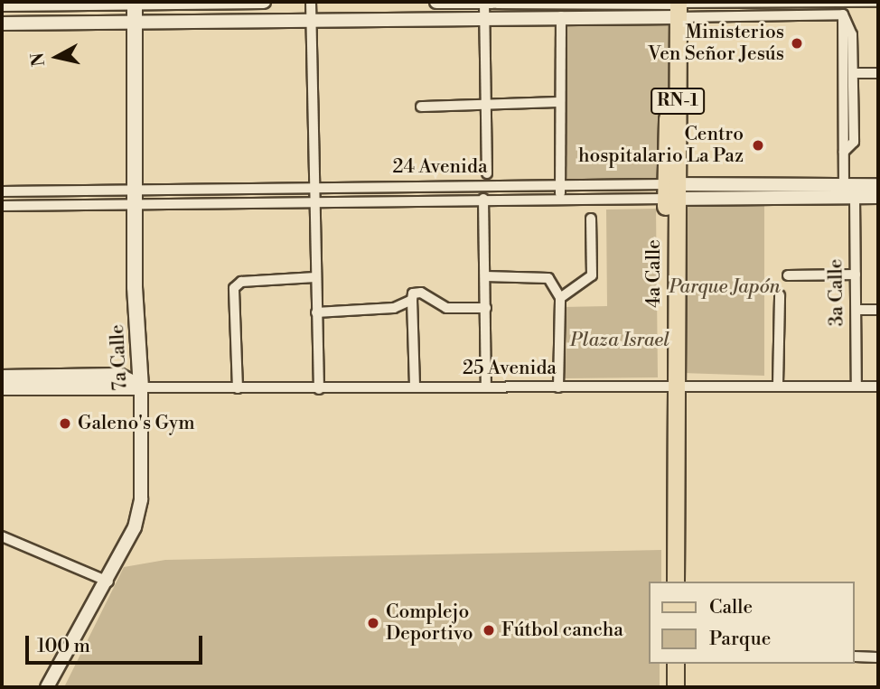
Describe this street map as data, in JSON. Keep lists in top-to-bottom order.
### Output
{
  "streets": {
    "main road": [
      "RN-1",
      "4a Calle",
      "7a Calle",
      "25 Avenida"
    ],
    "street": ["24 Avenida", "3a Calle"]
  },
  "crossings": [
    ["24 Avenida", "4a Calle"],
    ["24 Avenida", "3a Calle"],
    ["24 Avenida", "7a Calle"],
    ["4a Calle", "25 Avenida"],
    ["3a Calle", "25 Avenida"],
    ["7a Calle", "25 Avenida"]
  ],
  "parks": ["Parque Japón", "Plaza Israel"],
  "places": [
    "Ministerios Ven Señor Jesús",
    "Centro hospitalario La Paz",
    "Galeno's Gym",
    "Complejo Deportivo",
    "Fútbol cancha"
  ],
  "legend": ["Calle", "Parque"],
  "scale_bar": "100 m",
  "north": "left"
}
